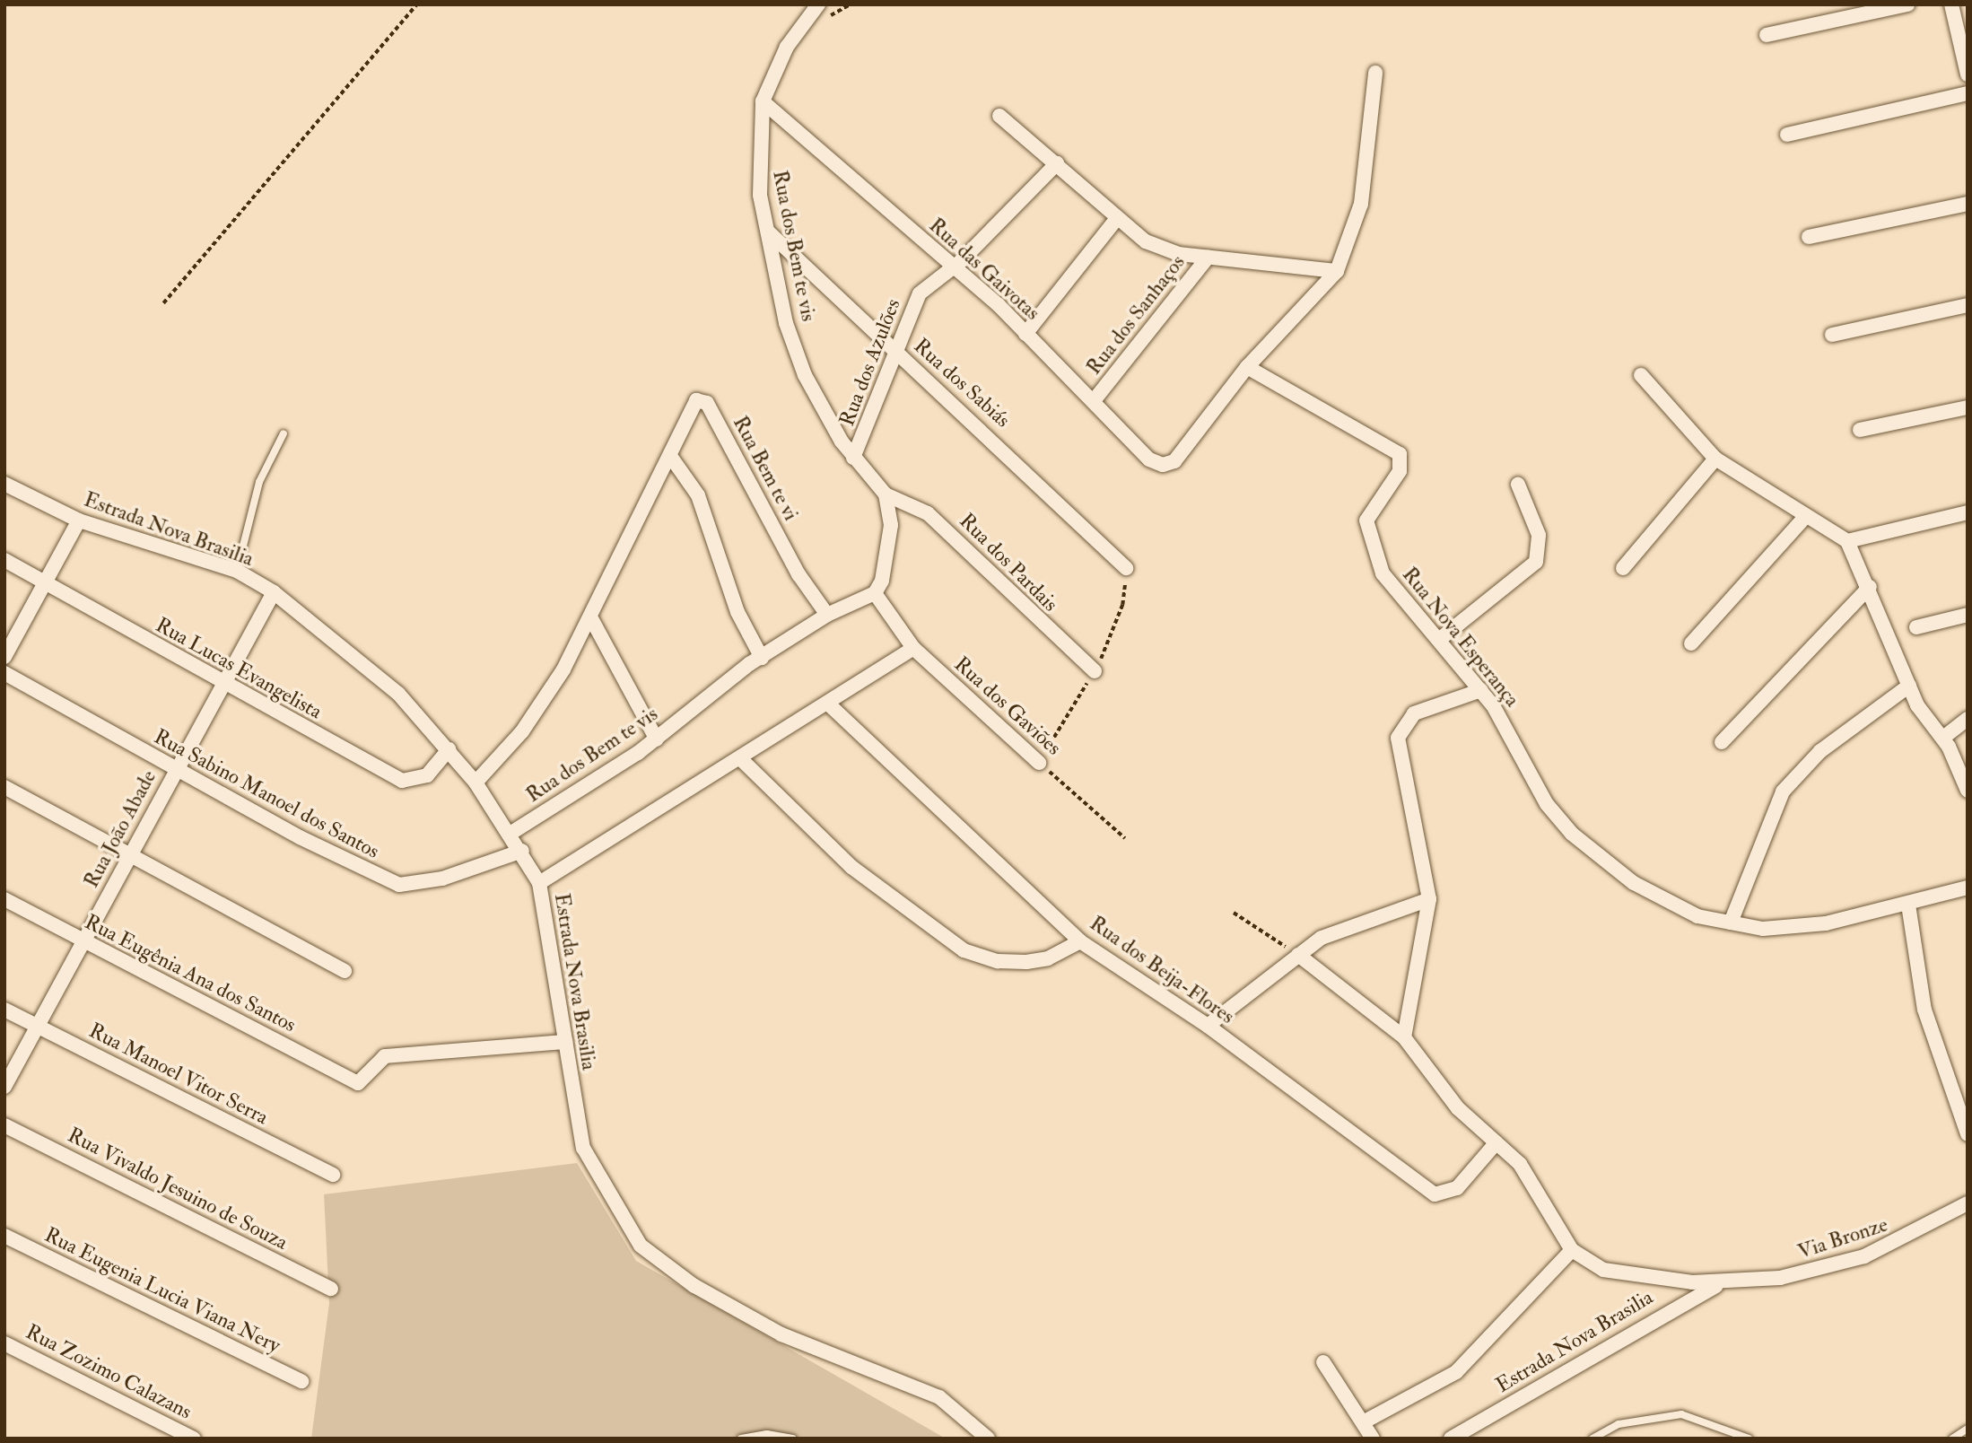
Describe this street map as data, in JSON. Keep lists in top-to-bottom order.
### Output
{
  "streets": {
    "street": [
      "Rua dos Bem te vis",
      "Rua das Gaivotas",
      "Rua dos Sanhaços",
      "Rua dos Azulões",
      "Rua dos Sabiás",
      "Rua Bem te vi",
      "Estrada Nova Brasilia",
      "Rua dos Pardais",
      "Rua Nova Esperança",
      "Rua Lucas Evangelista",
      "Rua dos Gaviões",
      "Rua Sabino Manoel dos Santos",
      "Rua João Abade",
      "Rua dos Beija-Flores",
      "Rua Eugênia Ana dos Santos",
      "Rua Manoel Vitor Serra",
      "Rua Vivaldo Jesuino de Souza",
      "Via Bronze",
      "Rua Eugenia Lucia Viana Nery",
      "Rua Zozimo Calazans"
    ]
  },
  "crossings": [
    ["Rua dos Bem te vis", "Rua das Gaivotas"],
    ["Rua dos Bem te vis", "Rua dos Azulões"],
    ["Rua dos Bem te vis", "Rua dos Sabiás"],
    ["Rua dos Bem te vis", "Rua Bem te vi"],
    ["Rua dos Bem te vis", "Estrada Nova Brasilia"],
    ["Rua dos Bem te vis", "Rua dos Gaviões"],
    ["Rua das Gaivotas", "Rua dos Sanhaços"],
    ["Rua das Gaivotas", "Rua dos Azulões"],
    ["Rua das Gaivotas", "Rua Nova Esperança"],
    ["Rua dos Azulões", "Rua dos Sabiás"],
    ["Rua dos Azulões", "Rua dos Pardais"],
    ["Rua Bem te vi", "Estrada Nova Brasilia"],
    ["Estrada Nova Brasilia", "Rua Lucas Evangelista"],
    ["Estrada Nova Brasilia", "Rua Sabino Manoel dos Santos"],
    ["Estrada Nova Brasilia", "Rua João Abade"],
    ["Estrada Nova Brasilia", "Rua Eugênia Ana dos Santos"],
    ["Estrada Nova Brasilia", "Via Bronze"],
    ["Rua Lucas Evangelista", "Rua João Abade"],
    ["Rua Sabino Manoel dos Santos", "Rua João Abade"],
    ["Rua João Abade", "Rua Eugênia Ana dos Santos"],
    ["Rua João Abade", "Rua Manoel Vitor Serra"]
  ]
}
